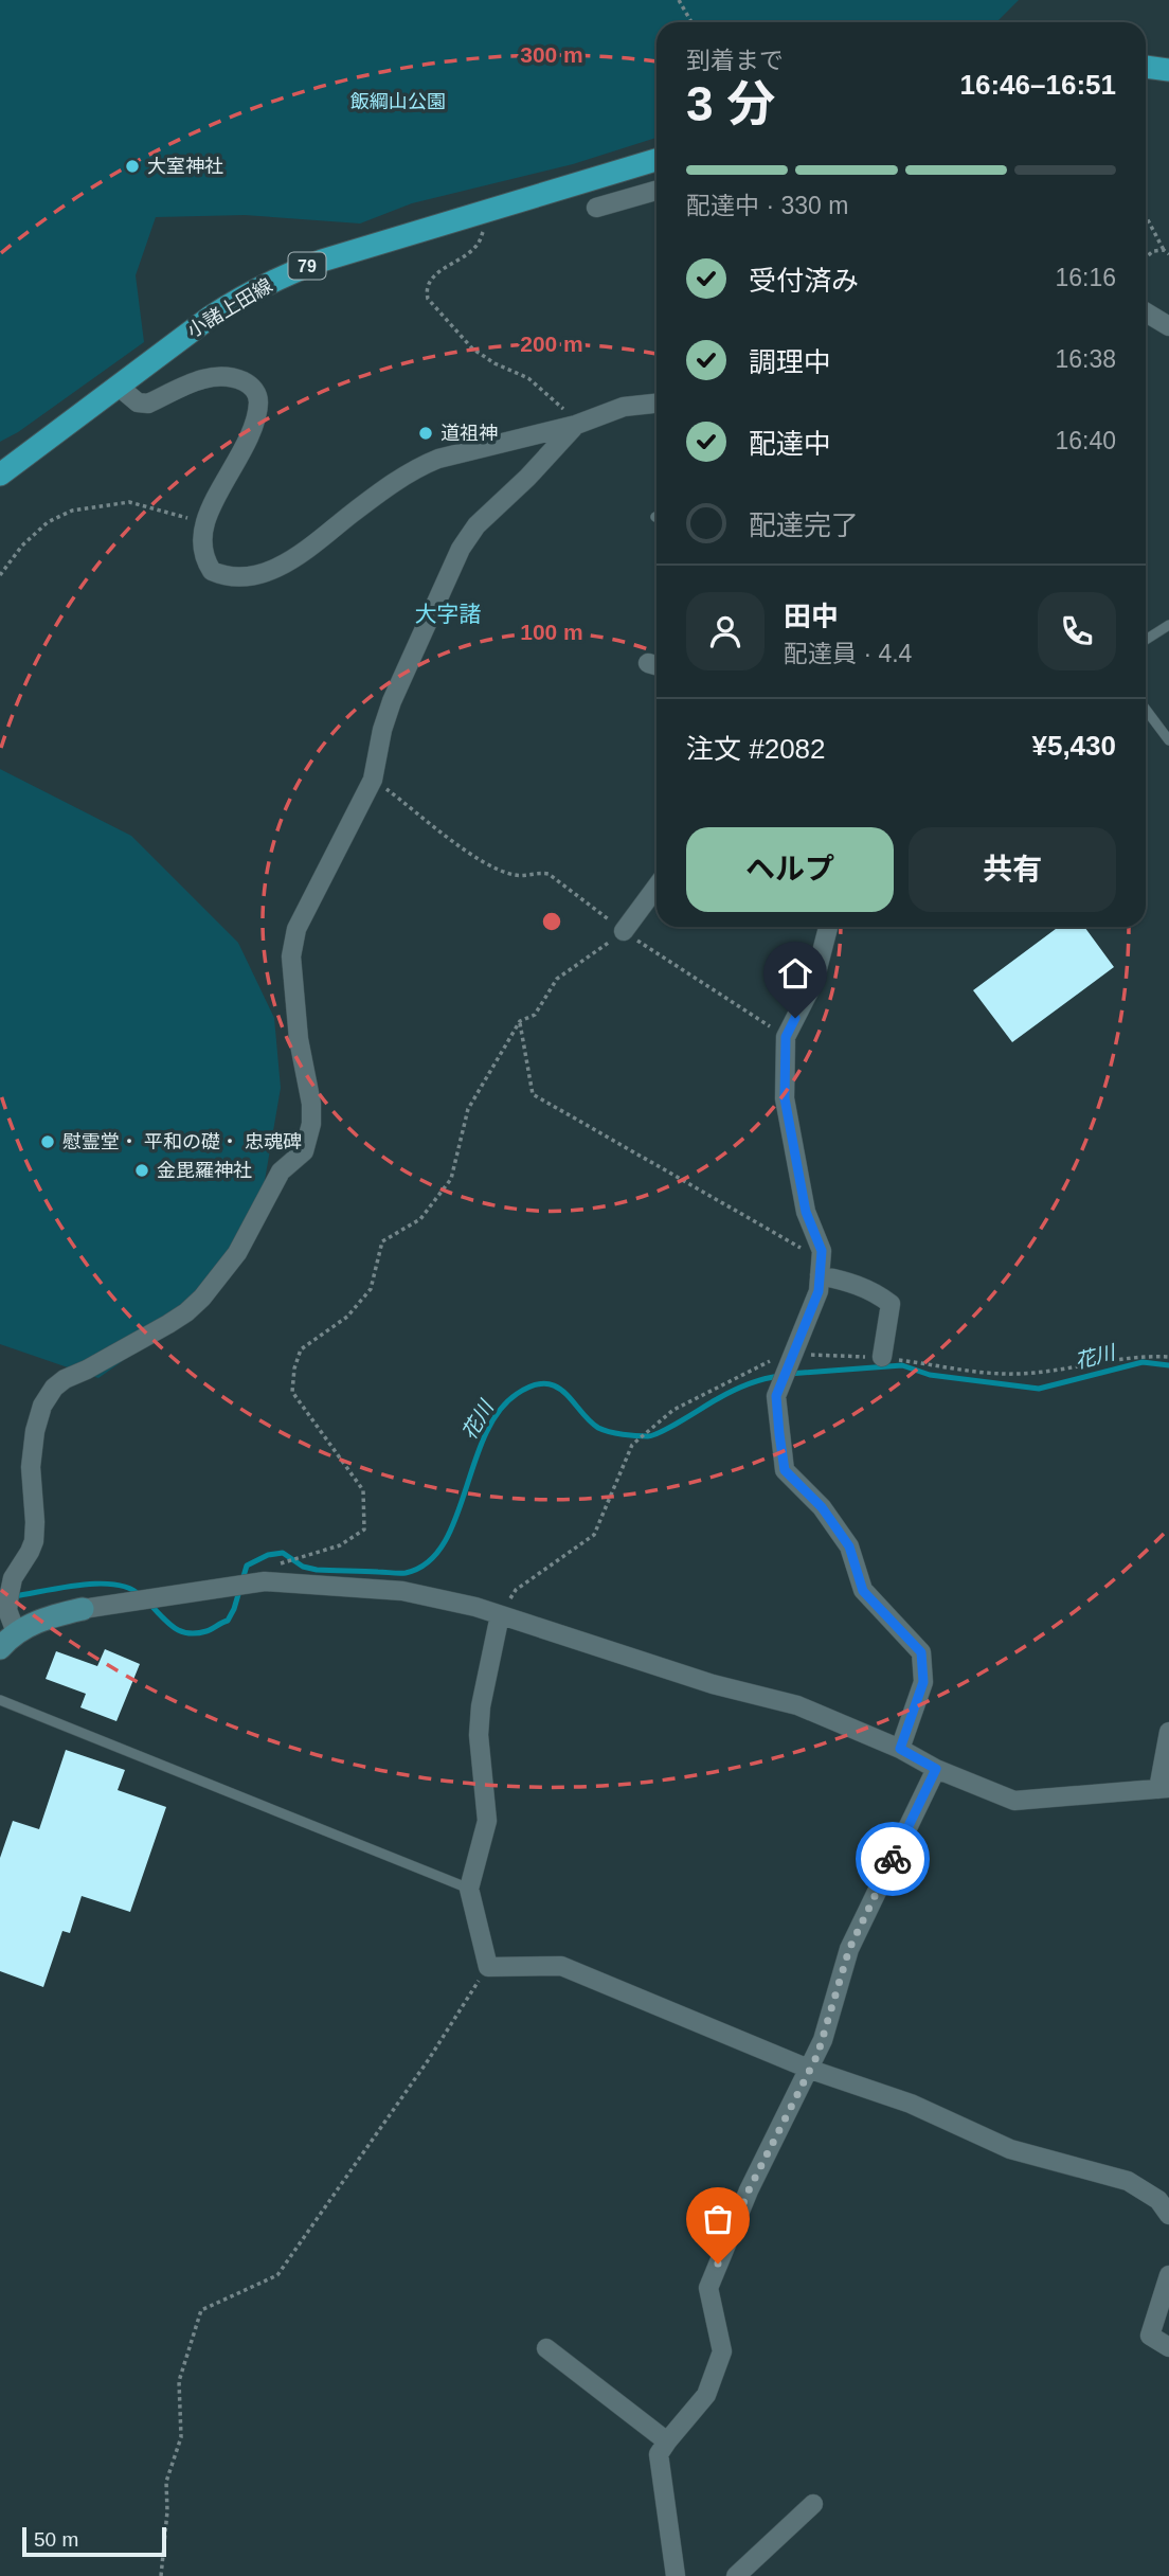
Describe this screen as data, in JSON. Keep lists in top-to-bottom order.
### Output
{
  "streets": {
    "main road": ["79", "小諸上田線"]
  },
  "districts": ["大字諸"],
  "water": ["花川"],
  "parks": ["飯綱山公園"],
  "places": [
    "大室神社",
    "道祖神",
    "慰霊堂・ 平和の礎・ 忠魂碑",
    "金毘羅神社"
  ],
  "scale_bar": "50 m",
  "page": {
    "heading": ["3 分", "到着まで", "16:46–16:51"],
    "panel": [
      "田中",
      "配達員 · 4.4",
      "注文 #2082",
      "¥5,430"
    ],
    "bar": "配達中 · 330 m",
    "list": [
      ["受付済み", "16:16"],
      ["調理中", "16:38"],
      ["配達中", "16:40"],
      "配達完了"
    ],
    "buttons": ["ヘルプ", "共有"],
    "scale": "50 m"
  },
  "rings": ["300 m", "200 m", "100 m"]
}
